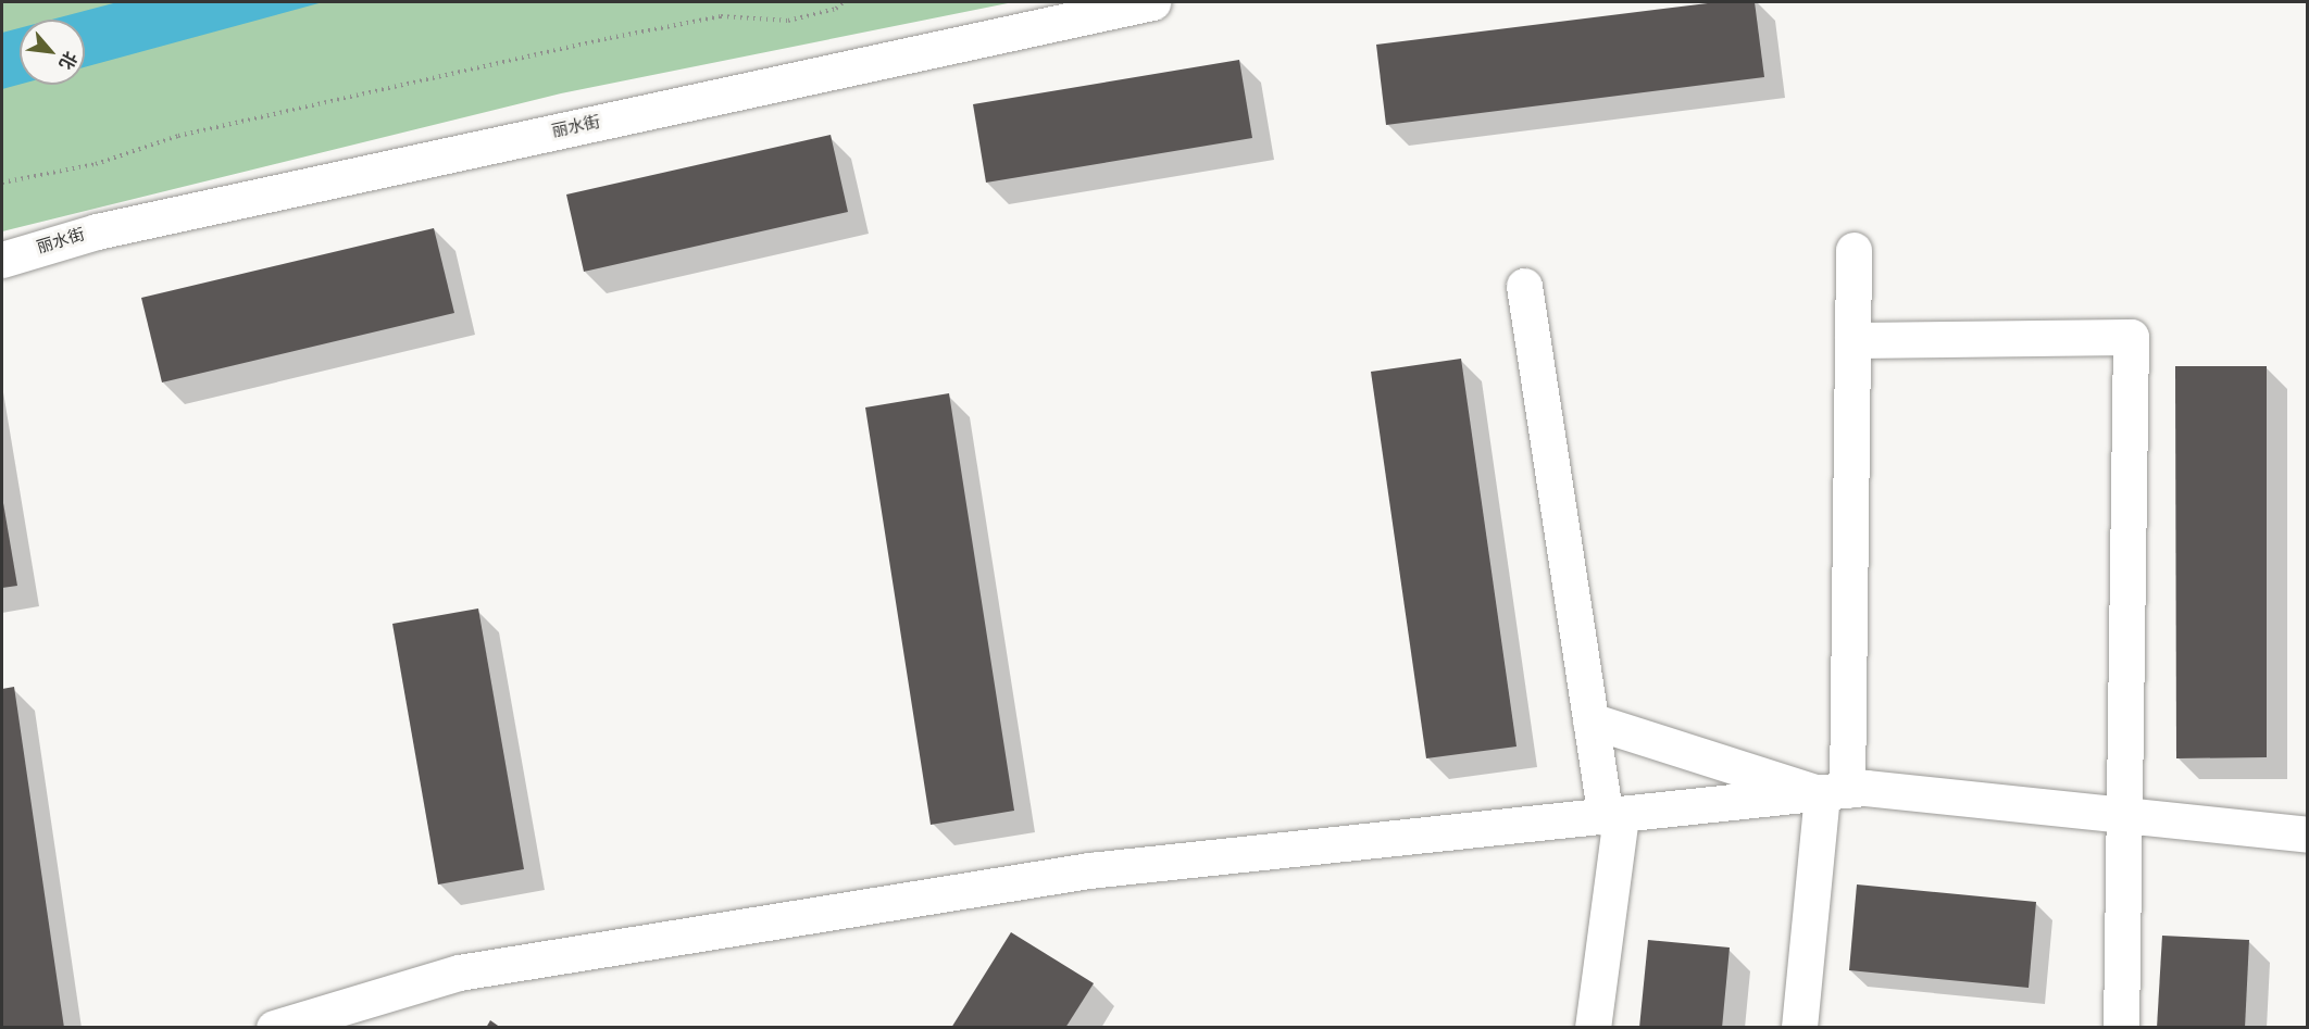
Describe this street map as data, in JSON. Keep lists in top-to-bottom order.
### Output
{
  "streets": {
    "street": ["丽水街"]
  },
  "north": "bottom right"
}
